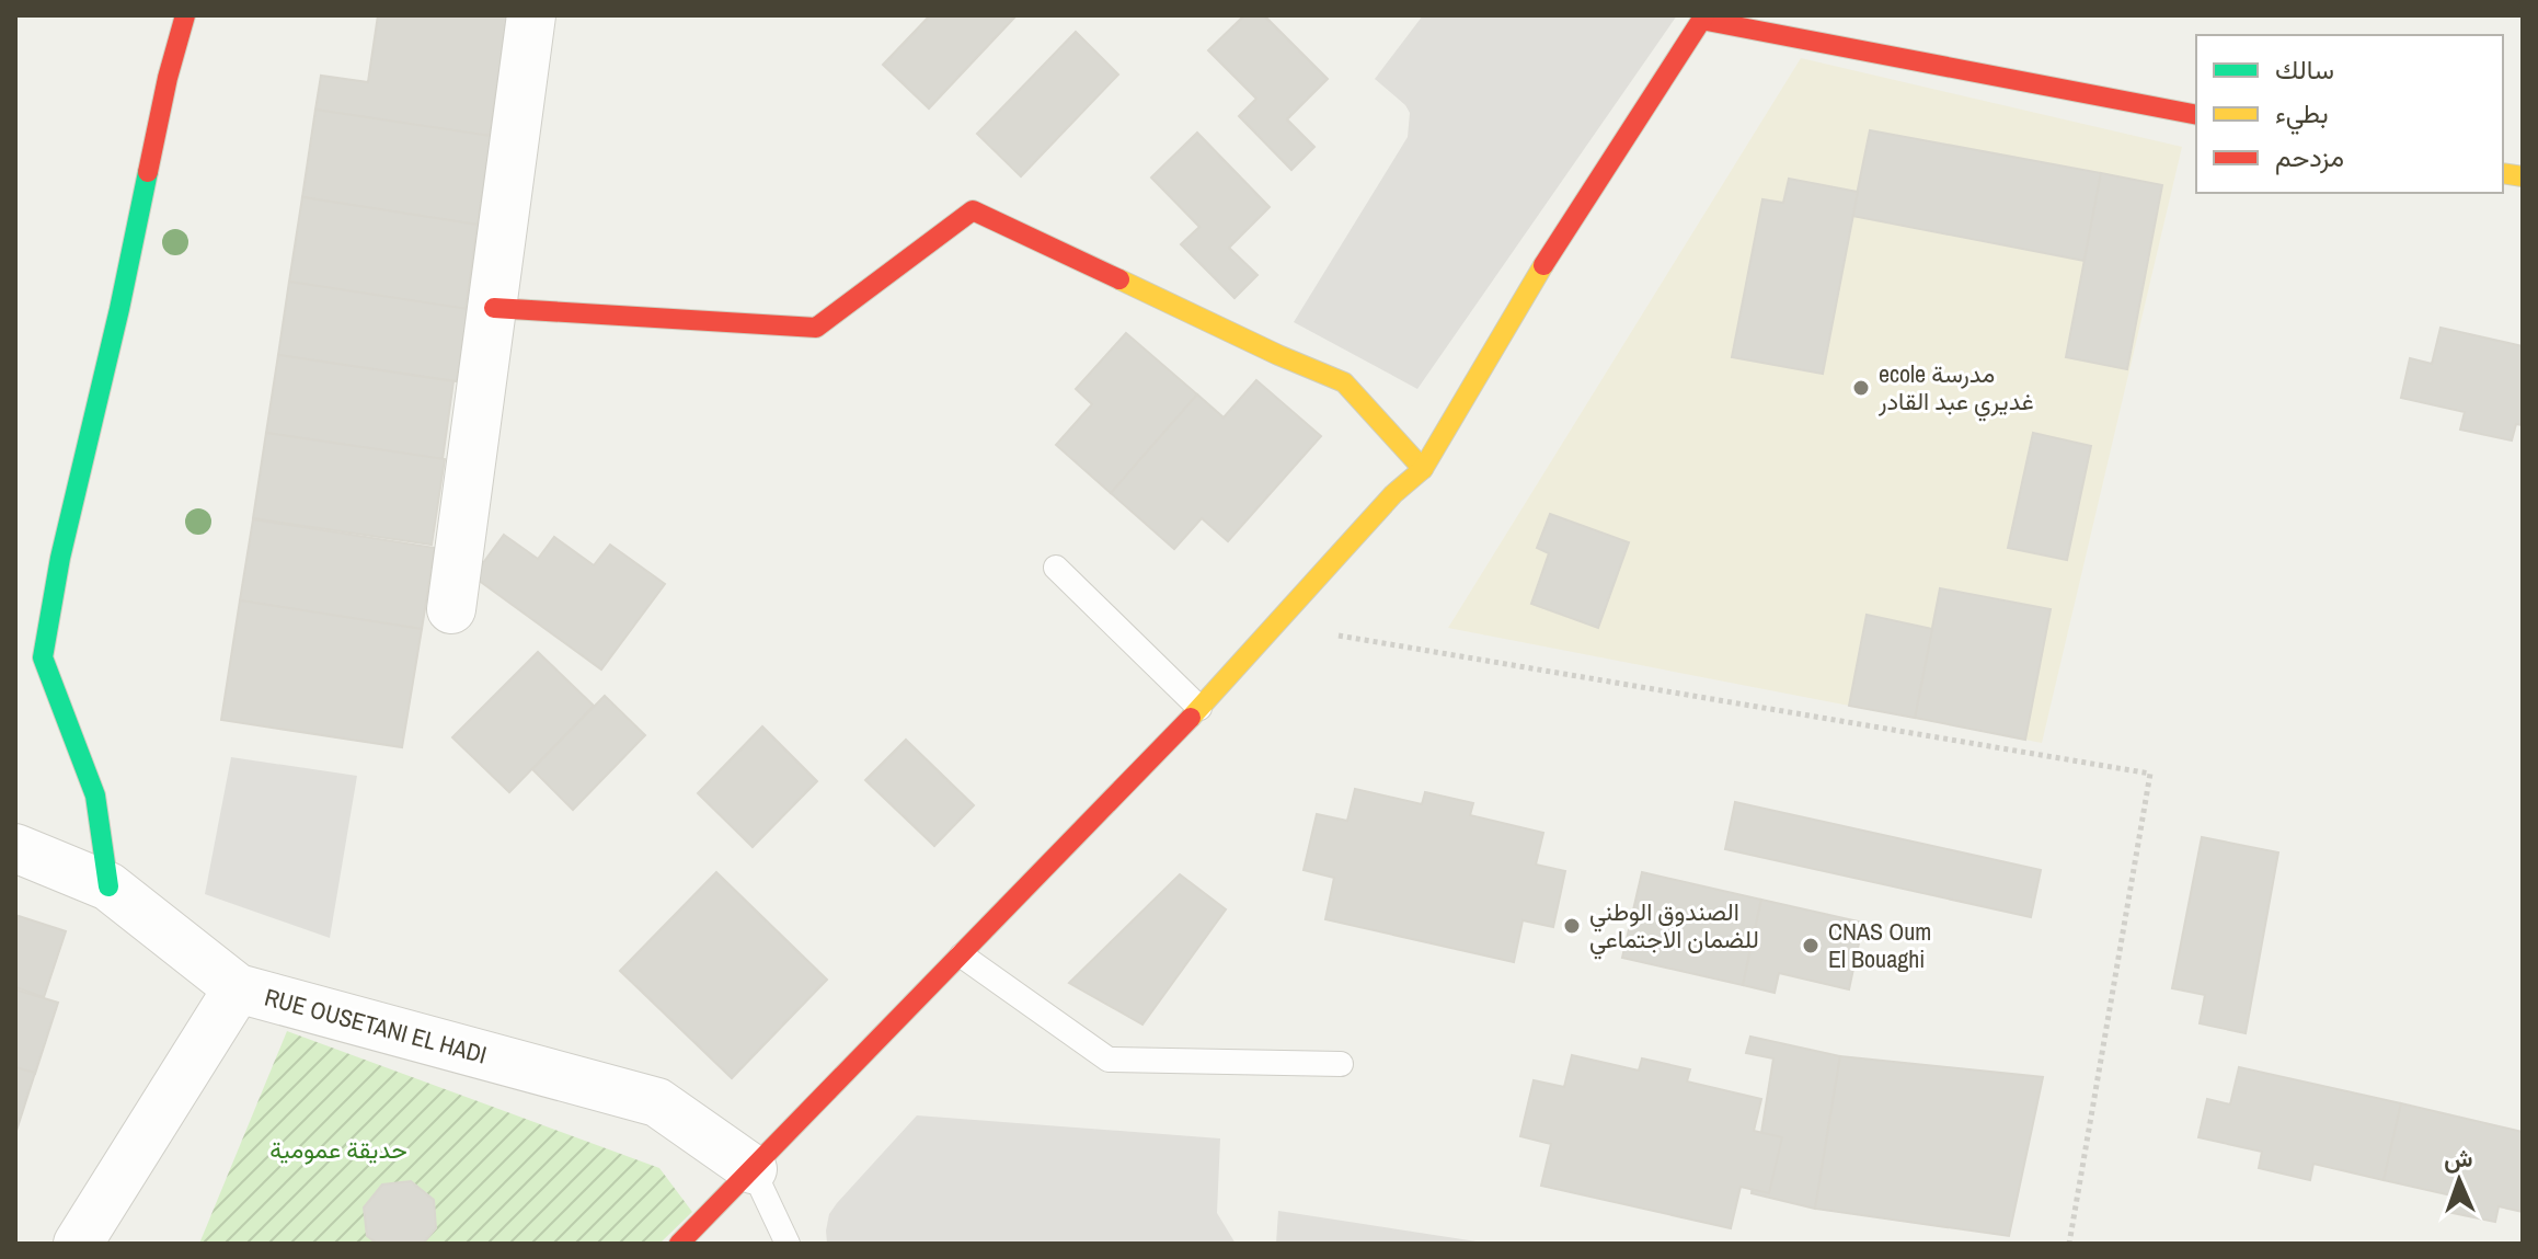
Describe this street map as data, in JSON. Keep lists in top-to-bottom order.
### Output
{
  "streets": {
    "street": ["RUE OUSETANI EL HADI"]
  },
  "parks": ["حديقة عمومية"],
  "places": ["ecole مدرسة غديري عبد القادر", "الصندوق الوطني للضمان الاجتماعي", "CNAS Oum El Bouaghi"],
  "legend": ["سالك", "بطيء", "مزدحم"],
  "north": "top"
}
